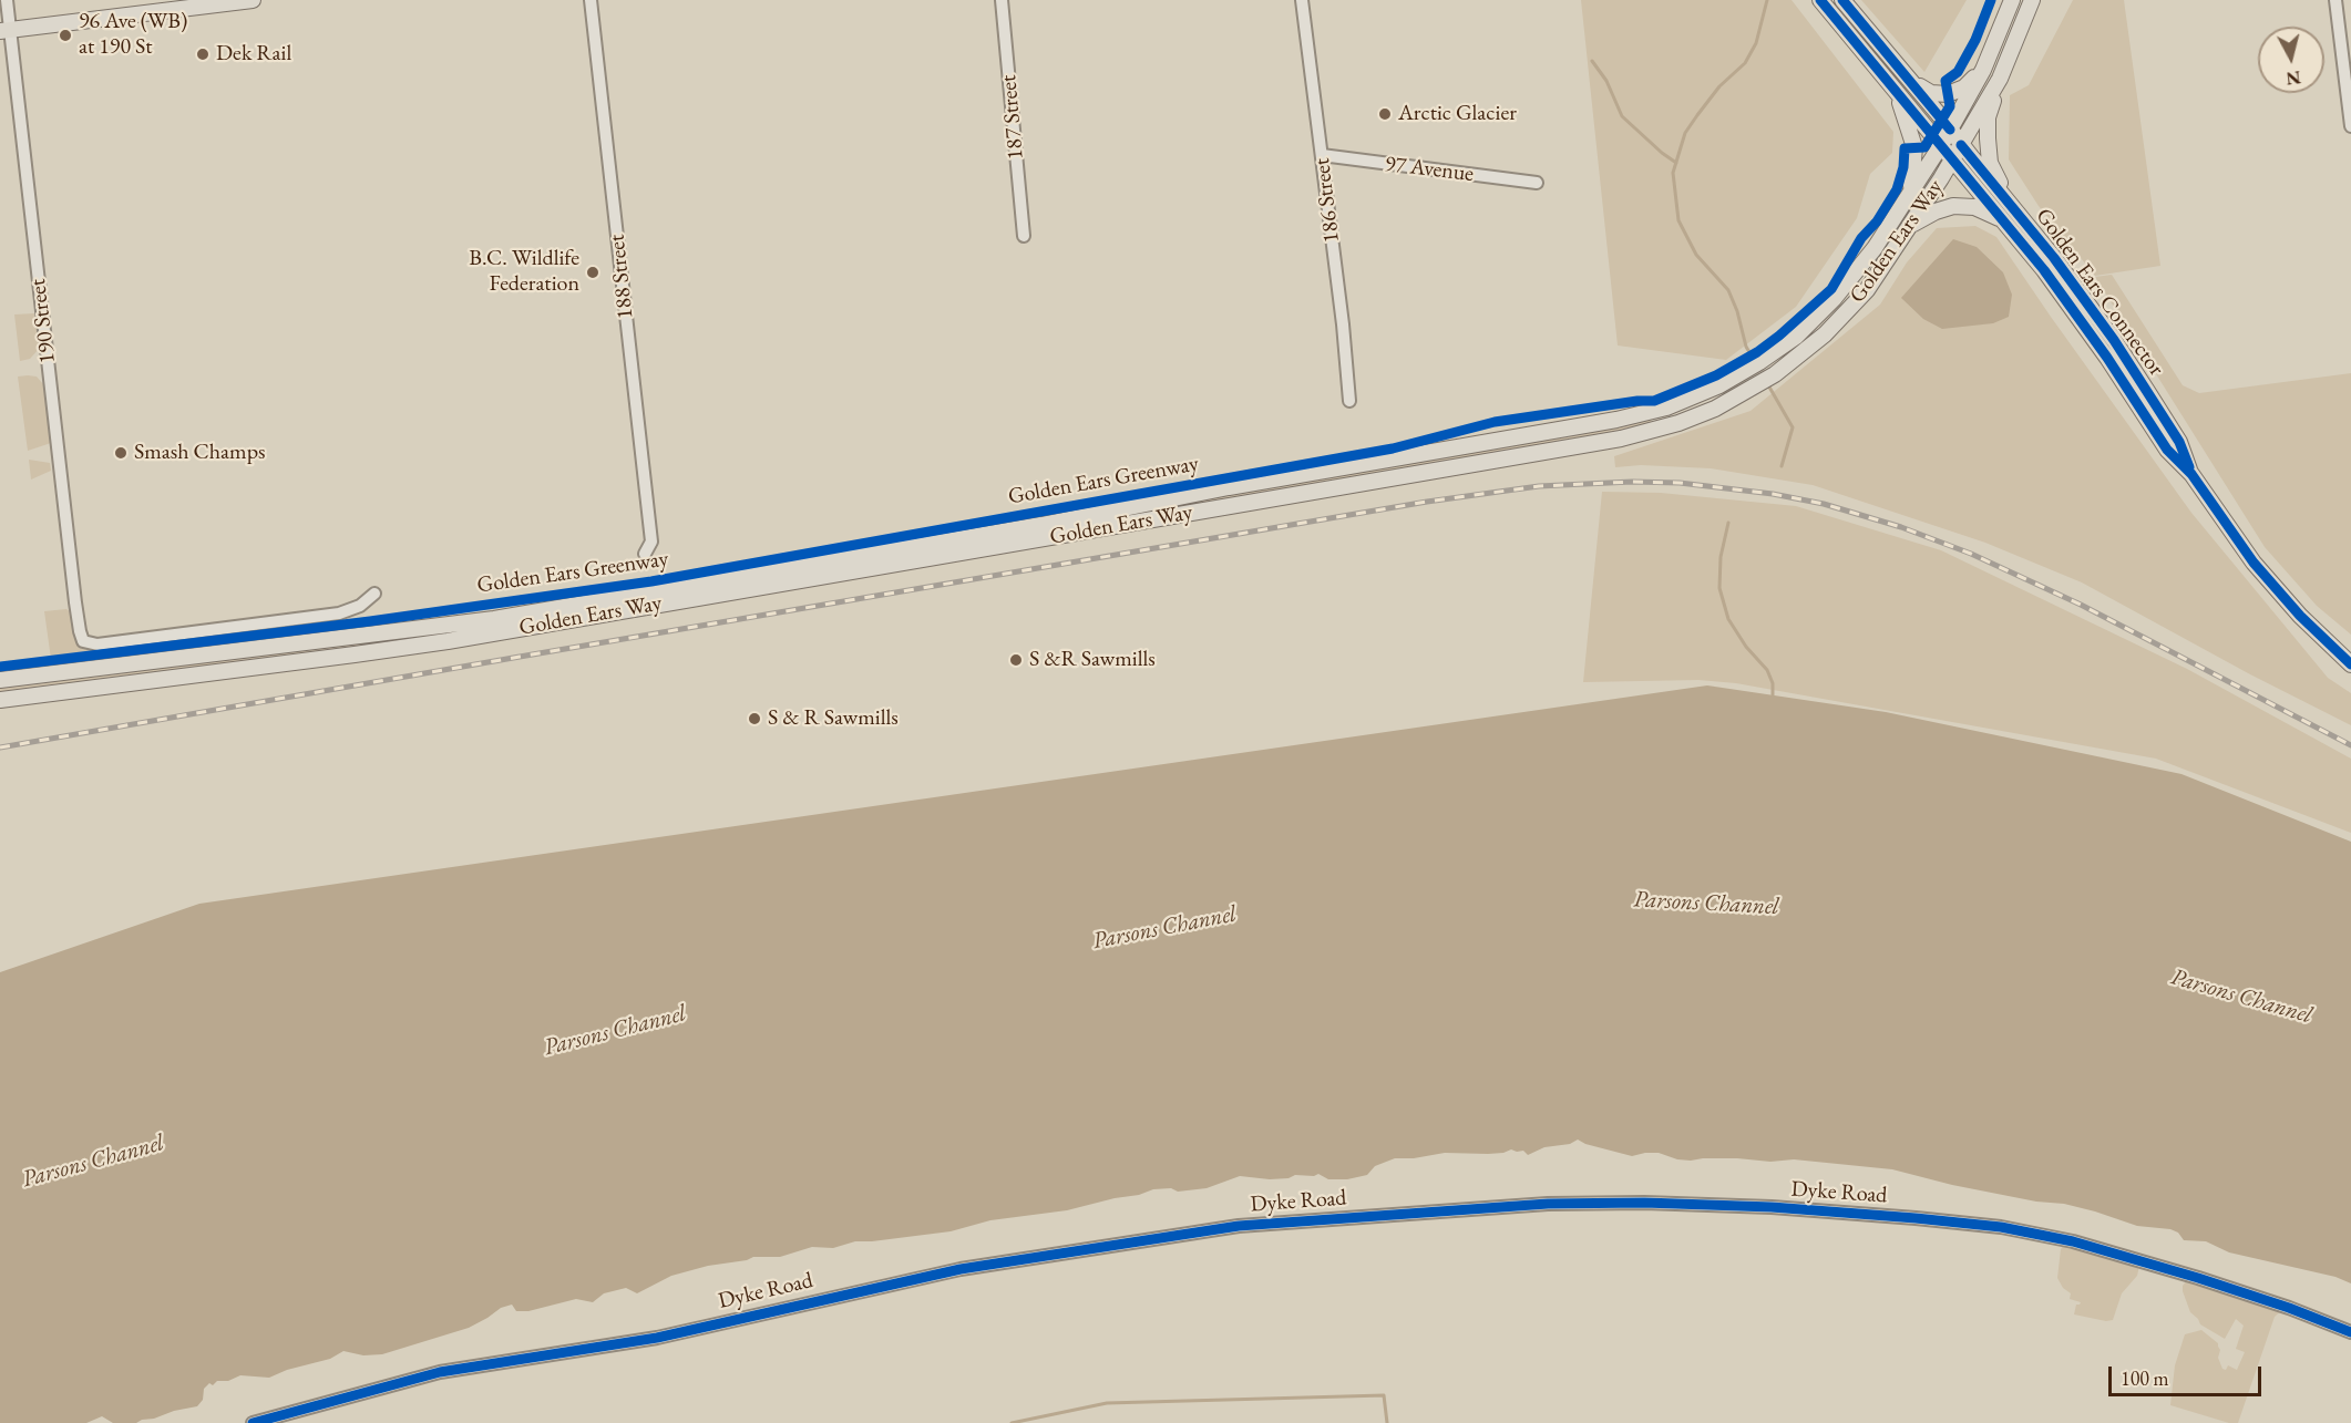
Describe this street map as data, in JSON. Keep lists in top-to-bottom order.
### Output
{
  "streets": {
    "main road": ["Golden Ears Way", "Golden Ears Connector"],
    "street": [
      "187 Street",
      "97 Avenue",
      "186 Street",
      "188 Street",
      "190 Street",
      "Dyke Road"
    ],
    "cycle path": ["Golden Ears Greenway"]
  },
  "crossings": [
    ["97 Avenue", "186 Street"],
    ["Golden Ears Way", "Golden Ears Connector"]
  ],
  "water": ["Parsons Channel"],
  "places": [
    "96 Ave (WB) at 190 St",
    "Dek Rail",
    "Arctic Glacier",
    "B.C. Wildlife Federation",
    "Smash Champs",
    "S &R Sawmills",
    "S & R Sawmills"
  ],
  "scale_bar": "100 m",
  "north": "bottom"
}
